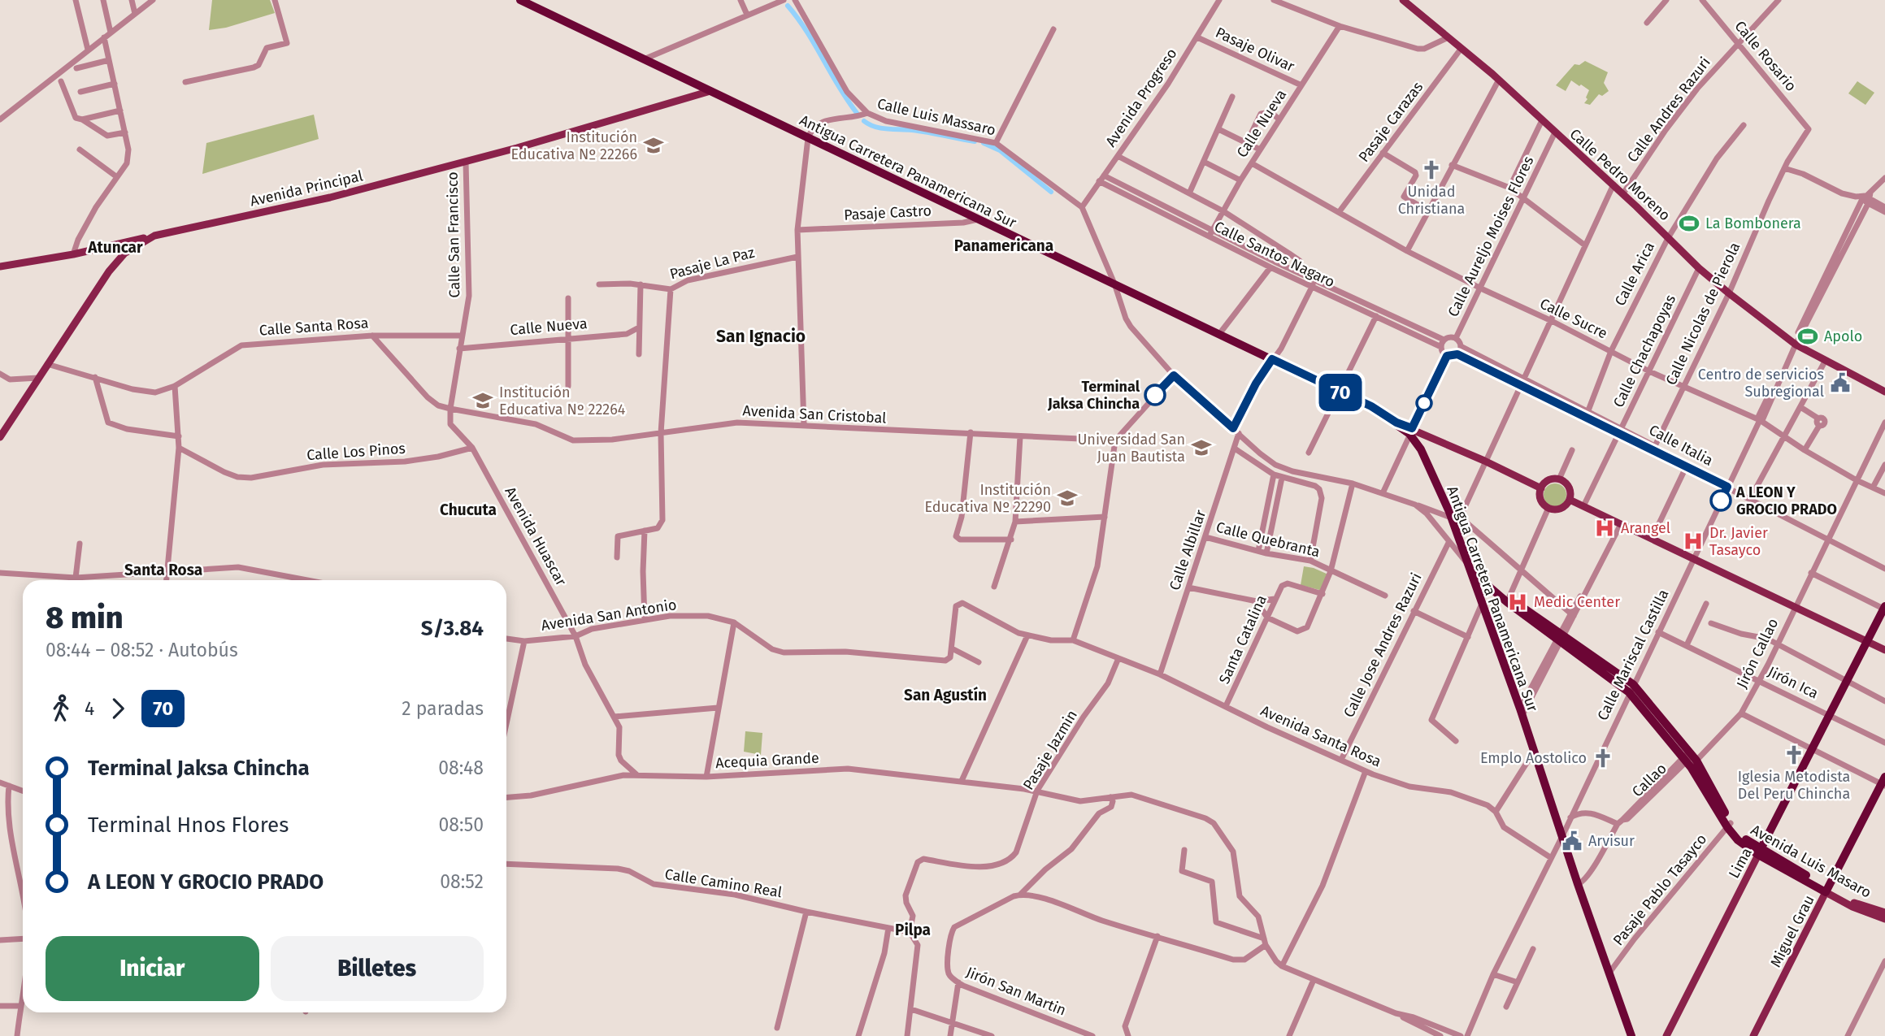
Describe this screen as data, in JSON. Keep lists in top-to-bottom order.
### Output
{
  "streets": {
    "highway": [
      "Antigua Carretera Panamericana Sur",
      "Avenida Luis Masaro",
      "Lima",
      "Miguel Grau"
    ],
    "main road": ["Calle Pedro Moreno", "Avenida Principal"],
    "street": [
      "Pasaje Olivar",
      "Calle Rosario",
      "Avenida Progreso",
      "Calle Andres Razuri",
      "Calle Luis Massaro",
      "Pasaje Carazas",
      "Calle Nueva",
      "Pasaje Castro",
      "Calle San Francisco",
      "Calle Aureljo Moises Flores",
      "Calle Santos Nagaro",
      "Pasaje La Paz",
      "Calle Arica",
      "Calle Nicolas de Pierola",
      "Calle Sucre",
      "Calle Santa Rosa",
      "Calle Chachapoyas",
      "Avenida San Cristobal",
      "Calle Italia",
      "Calle Los Pinos",
      "Avenida Huascar",
      "Calle Quebranta",
      "Calle Albillar",
      "Avenida San Antonio",
      "Santa Catalina",
      "Calle Jose Andres Razuri",
      "Jirón Callao",
      "Calle Mariscal Castilla",
      "Jirón Ica",
      "Avenida Santa Rosa",
      "Pasaje Jazmin",
      "Acequia Grande",
      "Callao",
      "Calle Camino Real",
      "Pasaje Pablo Tasayco",
      "Jirón San Martin"
    ]
  },
  "crossings": [
    ["Pasaje Olivar", "Avenida Progreso"],
    ["Pasaje Olivar", "Calle Nueva"],
    ["Calle Rosario", "Calle Andres Razuri"],
    ["Calle Rosario", "Calle Nicolas de Pierola"],
    ["Avenida Progreso", "Calle Luis Massaro"],
    ["Avenida Progreso", "Calle Santos Nagaro"],
    ["Calle Andres Razuri", "Calle Pedro Moreno"],
    ["Pasaje Carazas", "Calle Pedro Moreno"],
    ["Pasaje Carazas", "Calle Sucre"],
    ["Calle Nueva", "Calle San Francisco"],
    ["Calle Nueva", "Calle Santos Nagaro"],
    ["Calle Nueva", "Calle Sucre"],
    ["Antigua Carretera Panamericana Sur", "Avenida Principal"],
    ["Antigua Carretera Panamericana Sur", "Pasaje Castro"],
    ["Antigua Carretera Panamericana Sur", "Calle Mariscal Castilla"],
    ["Antigua Carretera Panamericana Sur", "Callao"],
    ["Antigua Carretera Panamericana Sur", "Avenida Luis Masaro"],
    ["Antigua Carretera Panamericana Sur", "Pasaje Pablo Tasayco"],
    ["Calle Pedro Moreno", "Calle Aureljo Moises Flores"],
    ["Calle Pedro Moreno", "Calle Arica"],
    ["Calle Pedro Moreno", "Calle Nicolas de Pierola"],
    ["Calle Pedro Moreno", "Calle Chachapoyas"],
    ["Calle Pedro Moreno", "Calle Mariscal Castilla"],
    ["Avenida Principal", "Calle San Francisco"],
    ["Avenida Principal", "Calle Santa Rosa"],
    ["Calle San Francisco", "Calle Santa Rosa"],
    ["Calle San Francisco", "Avenida San Cristobal"],
    ["Calle San Francisco", "Avenida Huascar"],
    ["Calle Aureljo Moises Flores", "Calle Santos Nagaro"],
    ["Calle Aureljo Moises Flores", "Calle Sucre"],
    ["Calle Arica", "Calle Sucre"],
    ["Calle Nicolas de Pierola", "Calle Sucre"],
    ["Calle Nicolas de Pierola", "Calle Italia"],
    ["Calle Sucre", "Calle Chachapoyas"],
    ["Calle Sucre", "Jirón Callao"],
    ["Calle Sucre", "Calle Mariscal Castilla"],
    ["Calle Chachapoyas", "Calle Italia"],
    ["Avenida San Cristobal", "Avenida Huascar"],
    ["Calle Italia", "Jirón Callao"],
    ["Calle Italia", "Calle Mariscal Castilla"],
    ["Calle Los Pinos", "Avenida Huascar"],
    ["Avenida Huascar", "Avenida San Antonio"],
    ["Avenida Huascar", "Acequia Grande"],
    ["Calle Quebranta", "Calle Albillar"],
    ["Calle Albillar", "Avenida Santa Rosa"],
    ["Avenida San Antonio", "Avenida Santa Rosa"],
    ["Santa Catalina", "Avenida Santa Rosa"],
    ["Calle Jose Andres Razuri", "Avenida Santa Rosa"],
    ["Jirón Callao", "Jirón Ica"],
    ["Jirón Callao", "Callao"],
    ["Jirón Callao", "Avenida Luis Masaro"],
    ["Calle Mariscal Castilla", "Jirón Ica"],
    ["Calle Mariscal Castilla", "Avenida Santa Rosa"],
    ["Calle Mariscal Castilla", "Avenida Luis Masaro"],
    ["Jirón Ica", "Lima"],
    ["Avenida Santa Rosa", "Pasaje Jazmin"],
    ["Pasaje Jazmin", "Acequia Grande"],
    ["Pasaje Jazmin", "Calle Camino Real"],
    ["Callao", "Avenida Luis Masaro"],
    ["Avenida Luis Masaro", "Lima"],
    ["Avenida Luis Masaro", "Pasaje Pablo Tasayco"],
    ["Avenida Luis Masaro", "Miguel Grau"]
  ],
  "districts": [
    "Panamericana",
    "Atuncar",
    "San Ignacio",
    "Chucuta",
    "Santa Rosa",
    "San Agustín",
    "Pilpa"
  ],
  "places": {
    "school or university": [
      "Institución Educativa Nº 22266",
      "Institución Educativa Nº 22264",
      "Universidad San Juan Bautista",
      "Institución Educativa Nº 22290"
    ],
    "church": ["Unidad Christiana", "Iglesia Metodista Del Peru Chincha", "Emplo Aostolico"],
    "sports": ["La Bombonera", "Apolo"],
    "public building": ["Centro de servicios Subregional", "Arvisur"],
    "other": ["Terminal Jaksa Chincha", "A LEON Y GROCIO PRADO"],
    "hospital": ["Arangel", "Dr. Javier Tasayco", "Medic Center"]
  },
  "lines": ["bus line 70"],
  "page": {
    "on_map": "70",
    "heading": ["8 min", "08:44 – 08:52 · Autobús", "S/3.84"],
    "legs": ["4", "70", "2 paradas"],
    "list": [
      {
        "name": "Terminal Jaksa Chincha",
        "value": "08:48"
      },
      {
        "name": "Terminal Hnos Flores",
        "value": "08:50"
      },
      {
        "name": "A LEON Y GROCIO PRADO",
        "value": "08:52"
      }
    ],
    "buttons": ["Iniciar", "Billetes"]
  }
}
